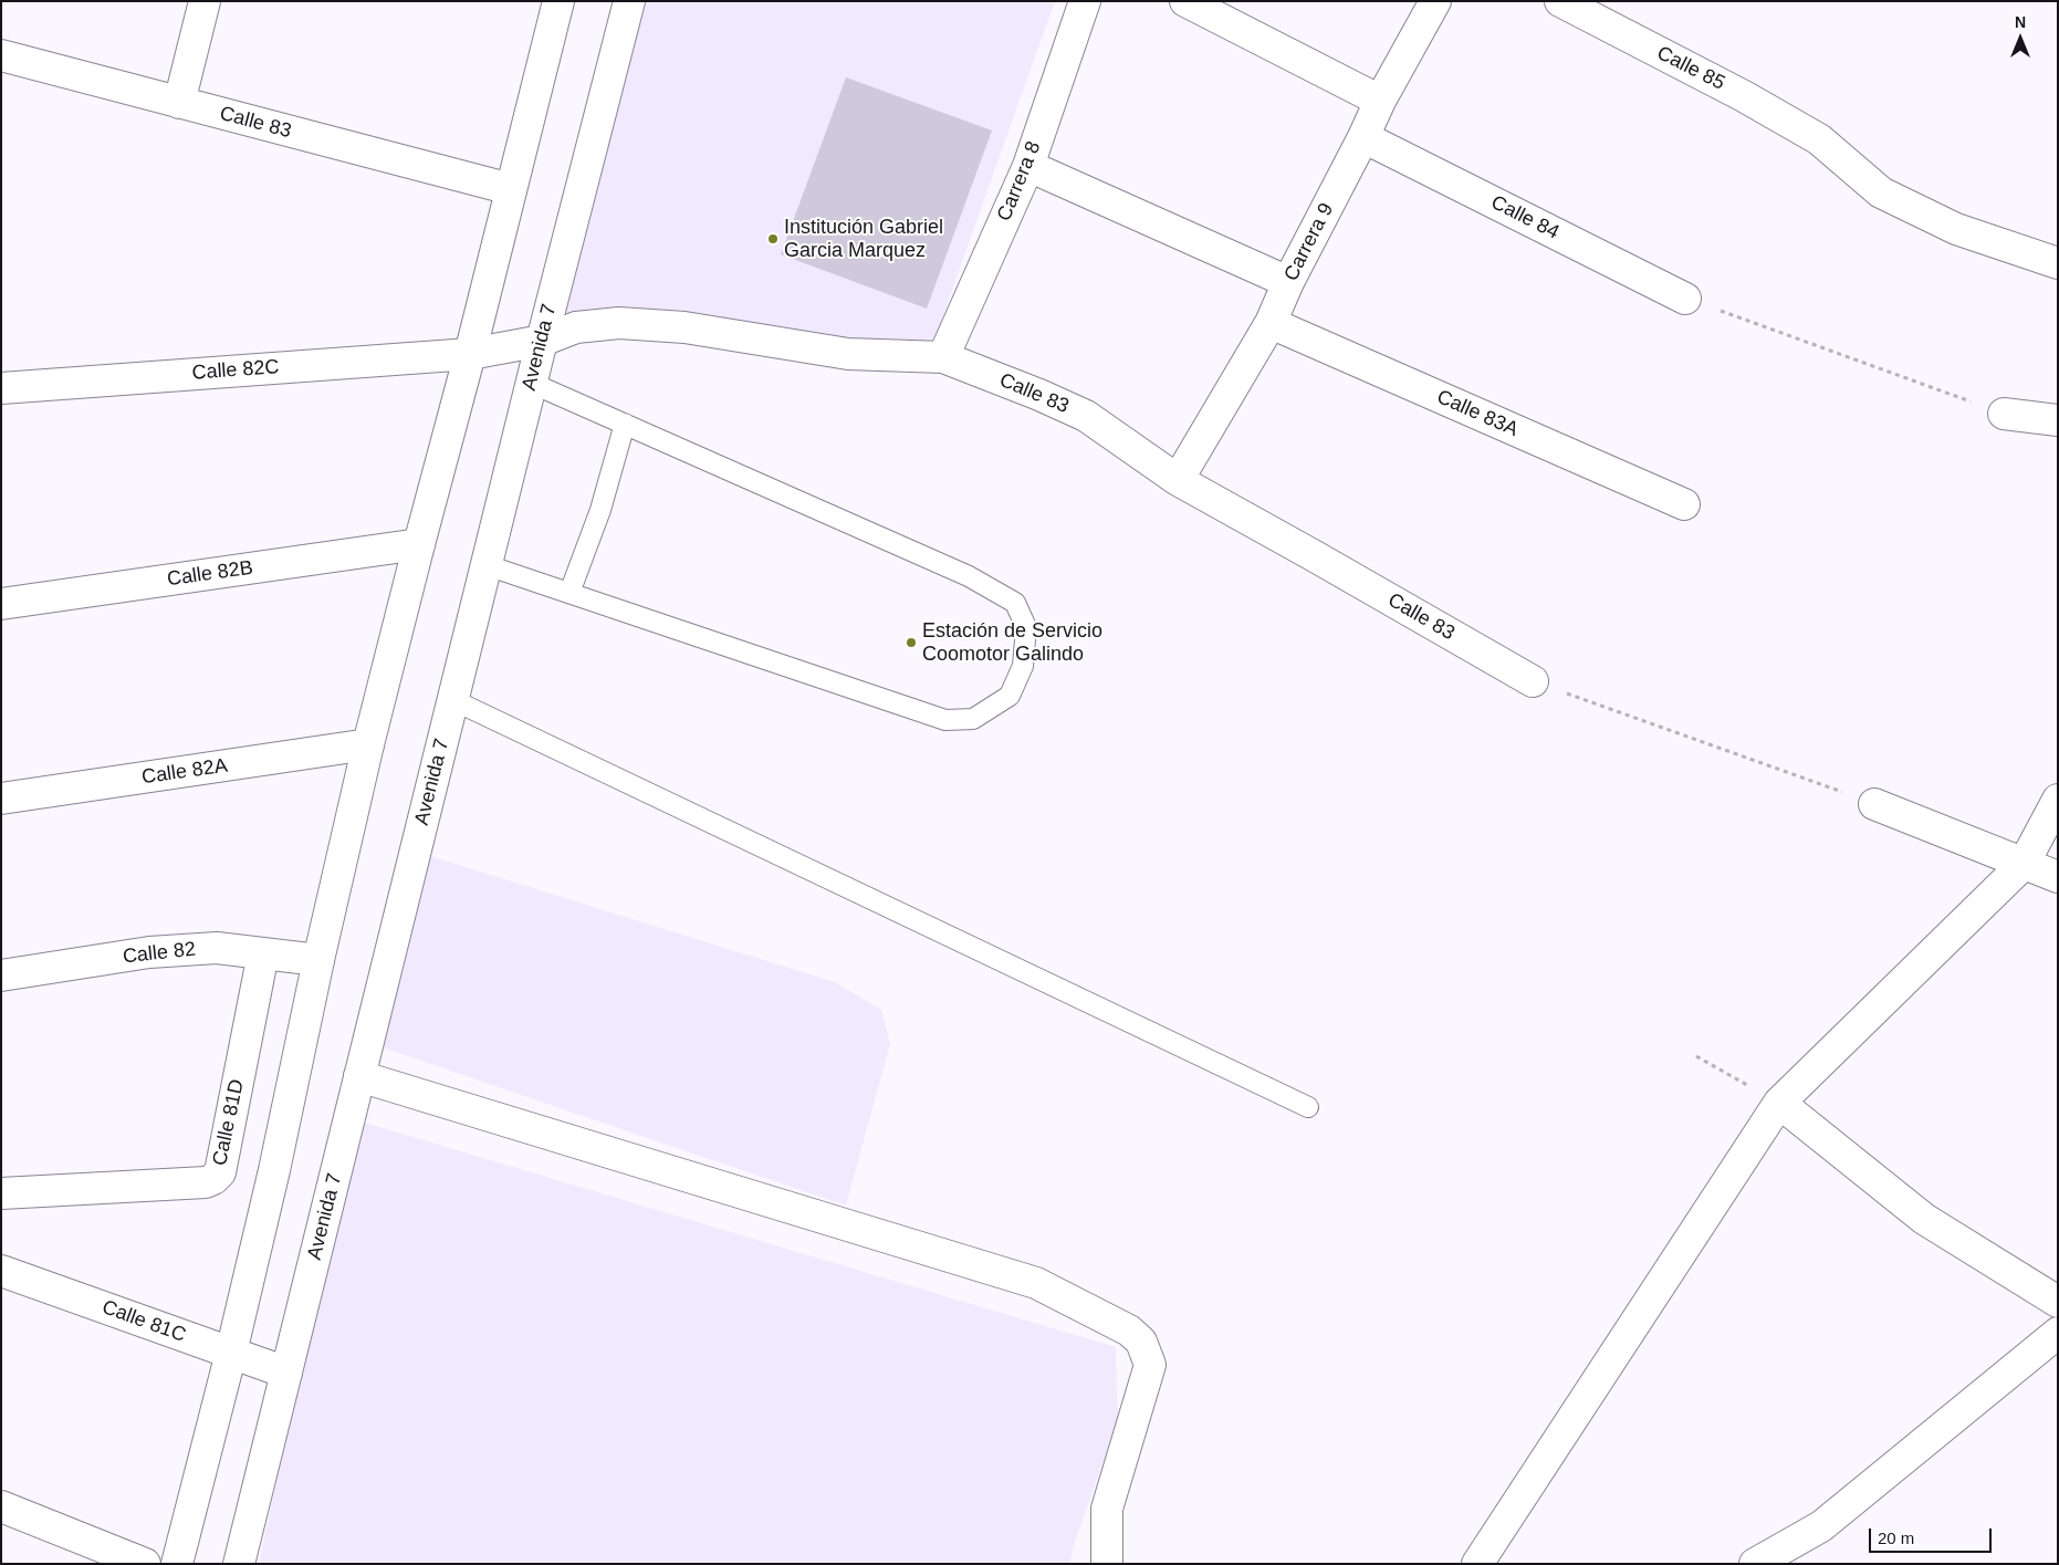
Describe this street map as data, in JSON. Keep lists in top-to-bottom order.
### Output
{
  "streets": {
    "street": [
      "Calle 85",
      "Calle 83",
      "Carrera 8",
      "Calle 84",
      "Carrera 9",
      "Avenida 7",
      "Calle 82C",
      "Calle 83A",
      "Calle 82B",
      "Calle 82A",
      "Calle 82",
      "Calle 81D",
      "Calle 81C"
    ]
  },
  "crossings": [
    ["Calle 83", "Carrera 8"],
    ["Calle 83", "Carrera 9"],
    ["Calle 83", "Avenida 7"],
    ["Calle 83", "Calle 82C"],
    ["Calle 84", "Carrera 9"],
    ["Carrera 9", "Calle 83A"],
    ["Avenida 7", "Calle 81C"],
    ["Calle 82", "Calle 81D"]
  ],
  "places": ["Institución Gabriel Garcia Marquez", "Estación de Servicio Coomotor Galindo"],
  "scale_bar": "20 m",
  "north": "top"
}
